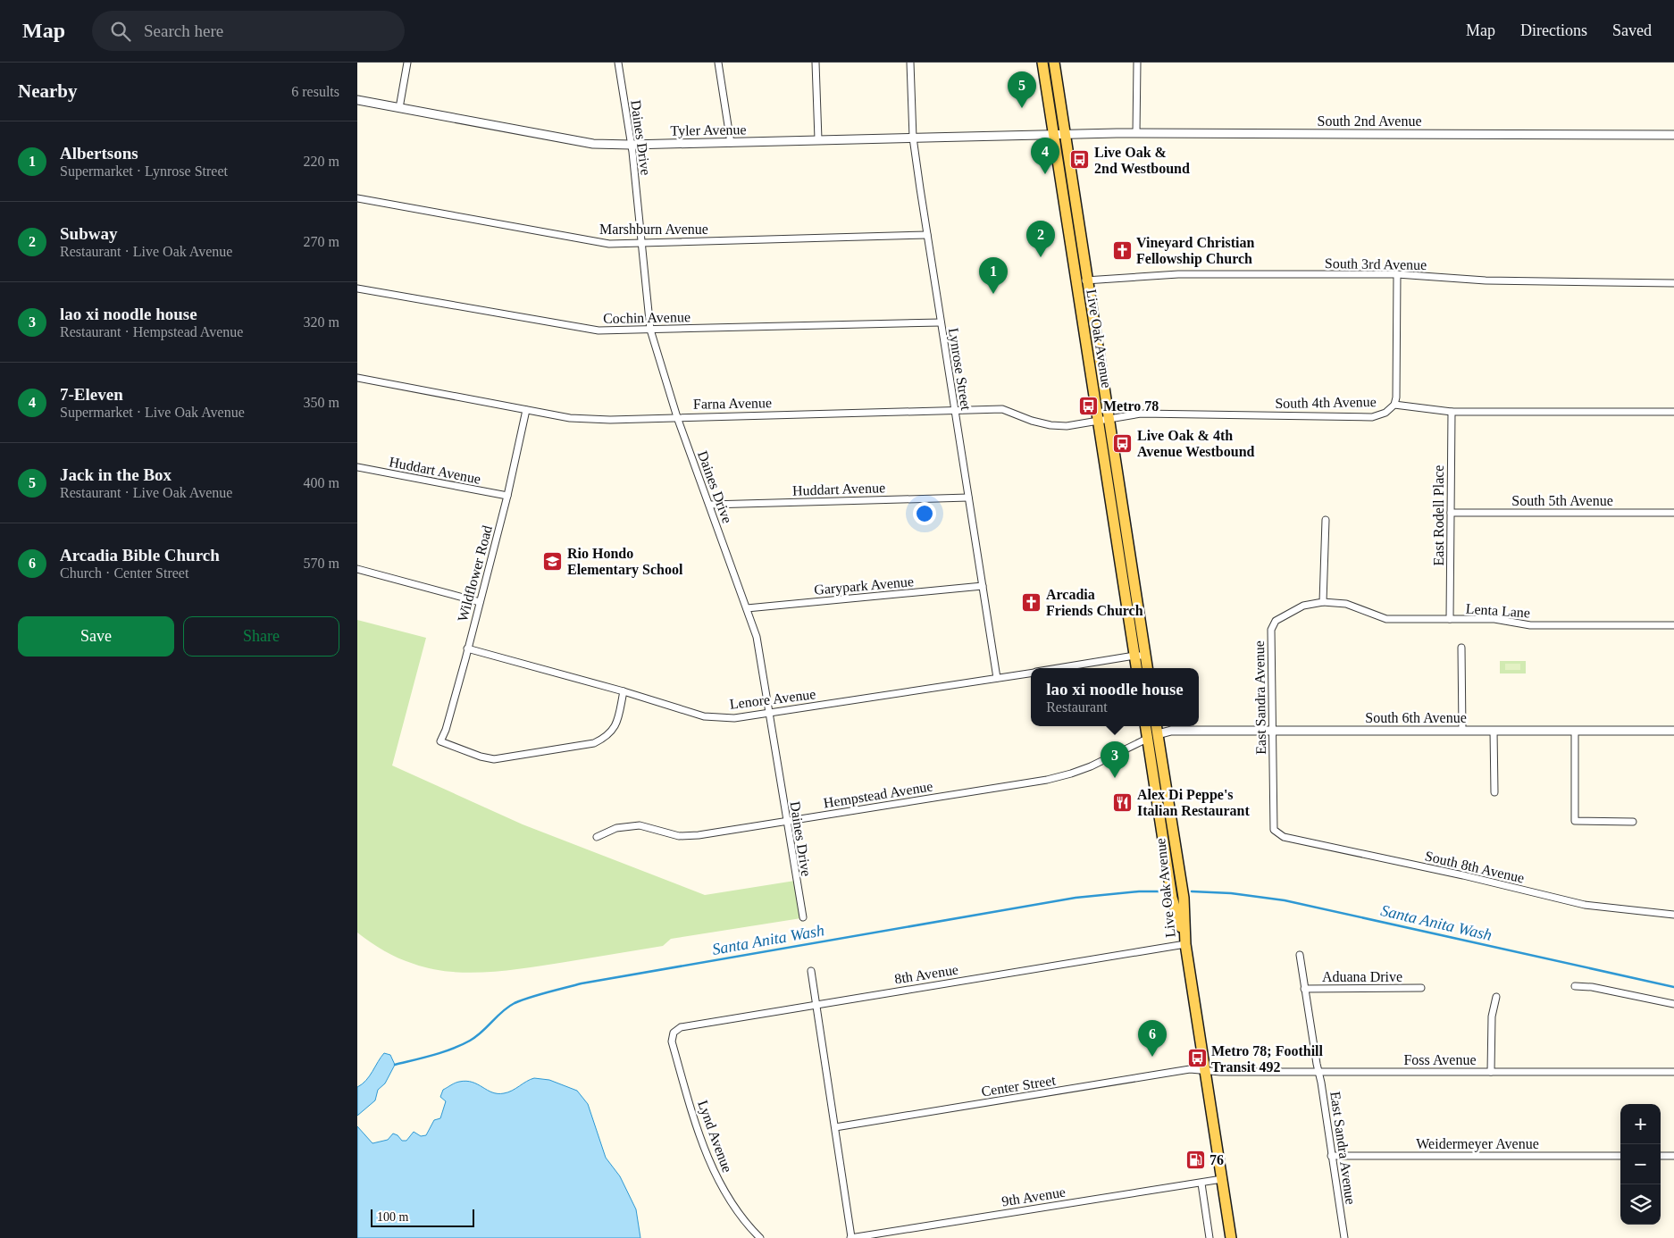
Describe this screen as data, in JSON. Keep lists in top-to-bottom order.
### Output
{
  "streets": {
    "main road": ["Live Oak Avenue"],
    "street": [
      "South 2nd Avenue",
      "Tyler Avenue",
      "Daines Drive",
      "Marshburn Avenue",
      "South 3rd Avenue",
      "Cochin Avenue",
      "Lynrose Street",
      "South 4th Avenue",
      "Farna Avenue",
      "Huddart Avenue",
      "South 5th Avenue",
      "East Rodell Place",
      "Wildflower Road",
      "Garypark Avenue",
      "Lenta Lane",
      "East Sandra Avenue",
      "Lenore Avenue",
      "South 6th Avenue",
      "Hempstead Avenue",
      "South 8th Avenue",
      "8th Avenue",
      "Aduana Drive",
      "Foss Avenue",
      "Center Street",
      "Lynd Avenue",
      "Weidermeyer Avenue",
      "9th Avenue"
    ]
  },
  "crossings": [
    ["South 2nd Avenue", "Tyler Avenue"],
    ["South 2nd Avenue", "Live Oak Avenue"],
    ["Tyler Avenue", "Daines Drive"],
    ["Tyler Avenue", "Live Oak Avenue"],
    ["Tyler Avenue", "Lynrose Street"],
    ["Daines Drive", "Marshburn Avenue"],
    ["Daines Drive", "Cochin Avenue"],
    ["Daines Drive", "Farna Avenue"],
    ["Daines Drive", "Huddart Avenue"],
    ["Daines Drive", "Garypark Avenue"],
    ["Daines Drive", "Lenore Avenue"],
    ["Daines Drive", "Hempstead Avenue"],
    ["Marshburn Avenue", "Lynrose Street"],
    ["South 3rd Avenue", "Live Oak Avenue"],
    ["Cochin Avenue", "Lynrose Street"],
    ["Live Oak Avenue", "South 4th Avenue"],
    ["Live Oak Avenue", "Farna Avenue"],
    ["Live Oak Avenue", "Lenore Avenue"],
    ["Live Oak Avenue", "South 6th Avenue"],
    ["Live Oak Avenue", "Hempstead Avenue"],
    ["Live Oak Avenue", "8th Avenue"],
    ["Live Oak Avenue", "Foss Avenue"],
    ["Live Oak Avenue", "Center Street"],
    ["Live Oak Avenue", "9th Avenue"],
    ["Lynrose Street", "Farna Avenue"],
    ["Lynrose Street", "Huddart Avenue"],
    ["Lynrose Street", "Garypark Avenue"],
    ["Lynrose Street", "Lenore Avenue"],
    ["South 4th Avenue", "Farna Avenue"],
    ["South 4th Avenue", "East Rodell Place"],
    ["Farna Avenue", "Wildflower Road"],
    ["Huddart Avenue", "Wildflower Road"],
    ["South 5th Avenue", "East Rodell Place"],
    ["East Rodell Place", "Lenta Lane"],
    ["Wildflower Road", "Lenore Avenue"],
    ["Lenta Lane", "East Sandra Avenue"],
    ["East Sandra Avenue", "South 6th Avenue"],
    ["East Sandra Avenue", "South 8th Avenue"],
    ["East Sandra Avenue", "Aduana Drive"],
    ["East Sandra Avenue", "Foss Avenue"],
    ["East Sandra Avenue", "Weidermeyer Avenue"],
    ["South 6th Avenue", "Hempstead Avenue"],
    ["8th Avenue", "Lynd Avenue"],
    ["Foss Avenue", "Center Street"]
  ],
  "water": ["Santa Anita Wash"],
  "places": {
    "bus stop": [
      "Live Oak & 2nd Westbound",
      "Metro 78",
      "Live Oak & 4th Avenue Westbound",
      "Metro 78; Foothill Transit 492"
    ],
    "church": ["Vineyard Christian Fellowship Church", "Arcadia Friends Church"],
    "school or university": ["Rio Hondo Elementary School"],
    "restaurant": ["Alex Di Peppe's Italian Restaurant"],
    "fuel station": ["76"]
  },
  "scale_bar": "100 m",
  "page": {
    "header": "Map",
    "search": "Search here",
    "nav": ["Map", "Directions", "Saved"],
    "heading": ["Nearby", "6 results"],
    "pins": [
      "5",
      "4",
      "2",
      "1",
      "3",
      "6"
    ],
    "list": [
      {
        "mark": "1",
        "name": "Albertsons",
        "note": "Supermarket · Lynrose Street",
        "value": "220 m"
      },
      {
        "mark": "2",
        "name": "Subway",
        "note": "Restaurant · Live Oak Avenue",
        "value": "270 m"
      },
      {
        "mark": "3",
        "name": "lao xi noodle house",
        "note": "Restaurant · Hempstead Avenue",
        "value": "320 m"
      },
      {
        "mark": "4",
        "name": "7-Eleven",
        "note": "Supermarket · Live Oak Avenue",
        "value": "350 m"
      },
      {
        "mark": "5",
        "name": "Jack in the Box",
        "note": "Restaurant · Live Oak Avenue",
        "value": "400 m"
      },
      {
        "mark": "6",
        "name": "Arcadia Bible Church",
        "note": "Church · Center Street",
        "value": "570 m"
      }
    ],
    "buttons": ["Save", "Share"],
    "popup": ["lao xi noodle house", "Restaurant"],
    "map_buttons": ["+", "−"],
    "scale": "100 m"
  }
}
